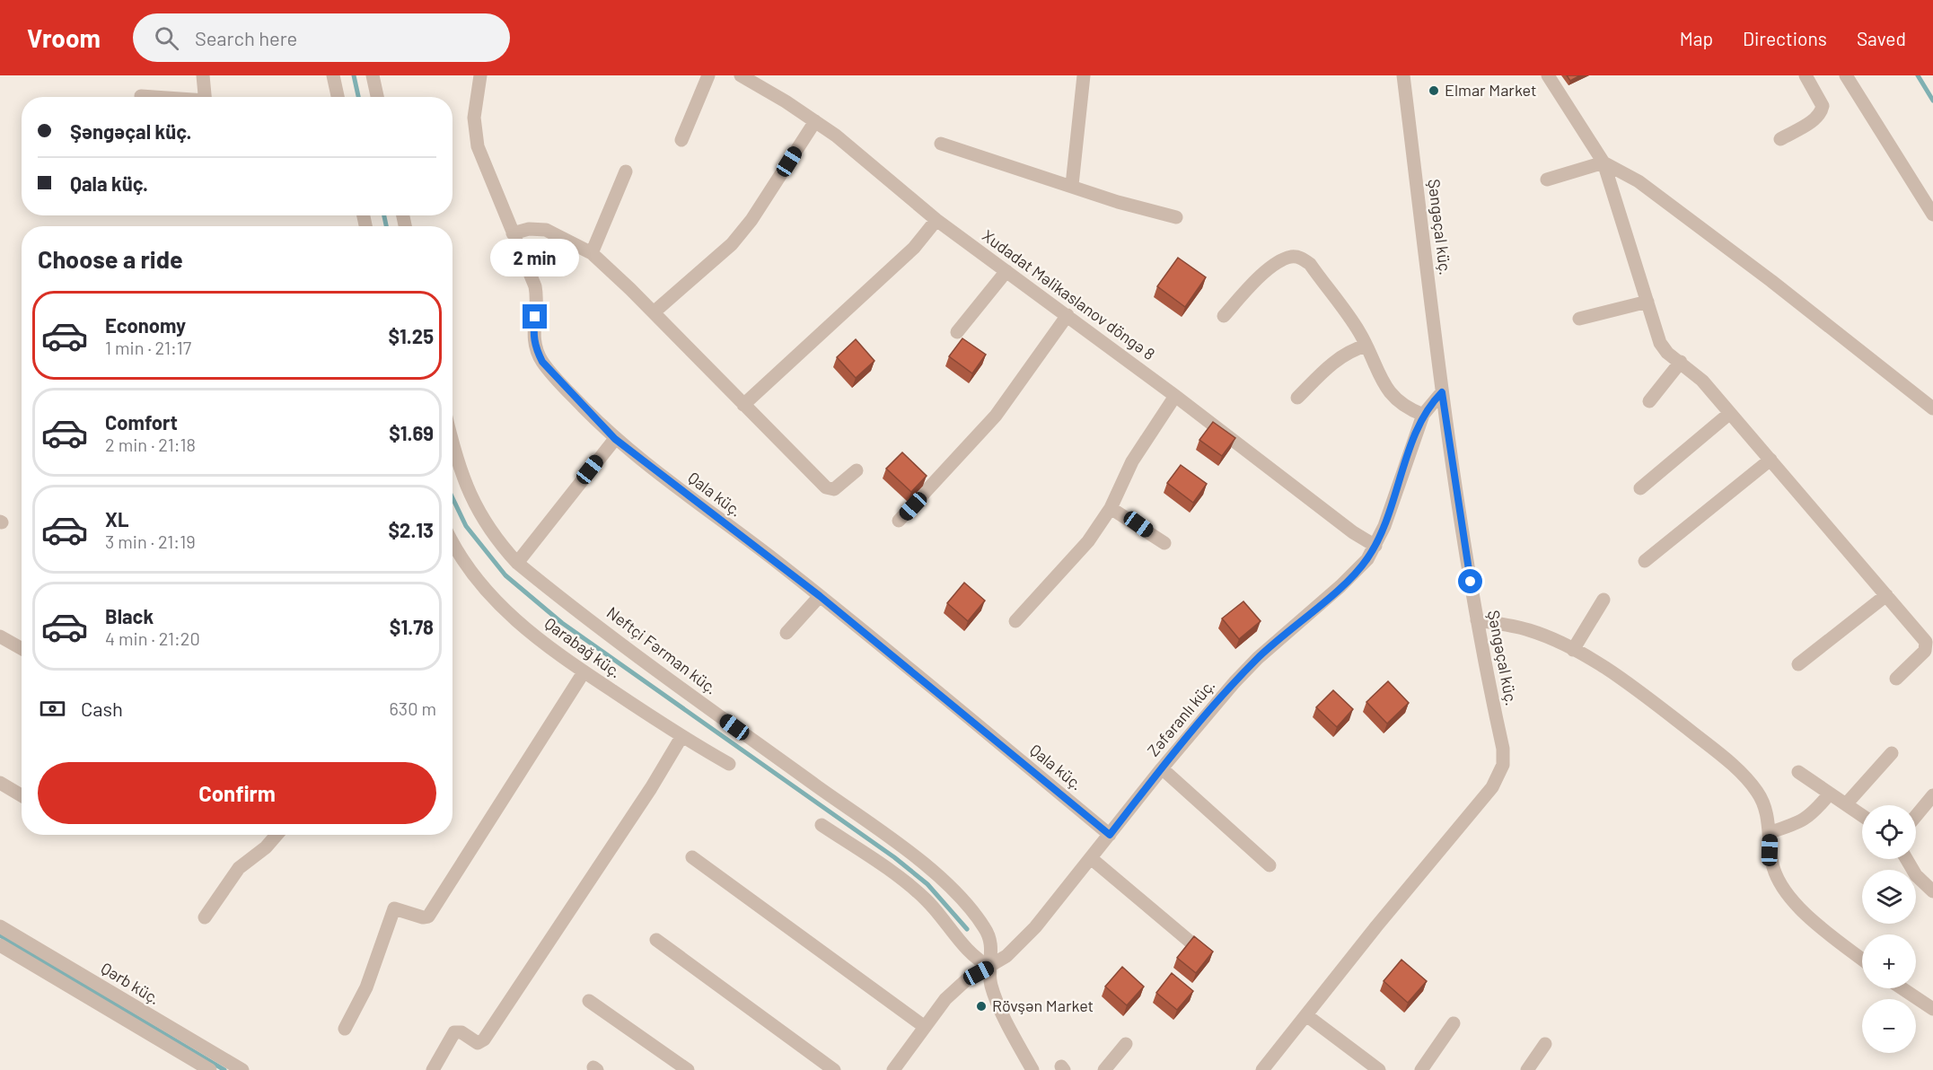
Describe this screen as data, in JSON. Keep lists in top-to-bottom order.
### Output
{
  "streets": {
    "street": [
      "Şəngəçal küç.",
      "Xudadat Məlikaslanov döngə 8",
      "Qala küç.",
      "Qarabağ küç.",
      "Neftçi Fərman küç.",
      "Zəfəranlı küç.",
      "Qərb küç."
    ]
  },
  "crossings": [
    ["Şəngəçal küç.", "Zəfəranlı küç."],
    ["Xudadat Məlikaslanov döngə 8", "Zəfəranlı küç."],
    ["Qala küç.", "Zəfəranlı küç."],
    ["Neftçi Fərman küç.", "Zəfəranlı küç."]
  ],
  "places": ["Elmar Market", "Rövşən Market"],
  "page": {
    "header": "Vroom",
    "search": "Search here",
    "nav": ["Map", "Directions", "Saved"],
    "banner": ["Şəngəçal küç.", "Qala küç."],
    "heading": "Choose a ride",
    "bubble": "2 min",
    "list": [
      {
        "name": "Economy",
        "note": "1 min · 21:17",
        "value": "$1.25"
      },
      {
        "name": "Comfort",
        "note": "2 min · 21:18",
        "value": "$1.69"
      },
      {
        "name": "XL",
        "note": "3 min · 21:19",
        "value": "$2.13"
      },
      {
        "name": "Black",
        "note": "4 min · 21:20",
        "value": "$1.78"
      }
    ],
    "pay": ["Cash", "630 m"],
    "buttons": "Confirm",
    "map_buttons": ["+", "−"]
  }
}
